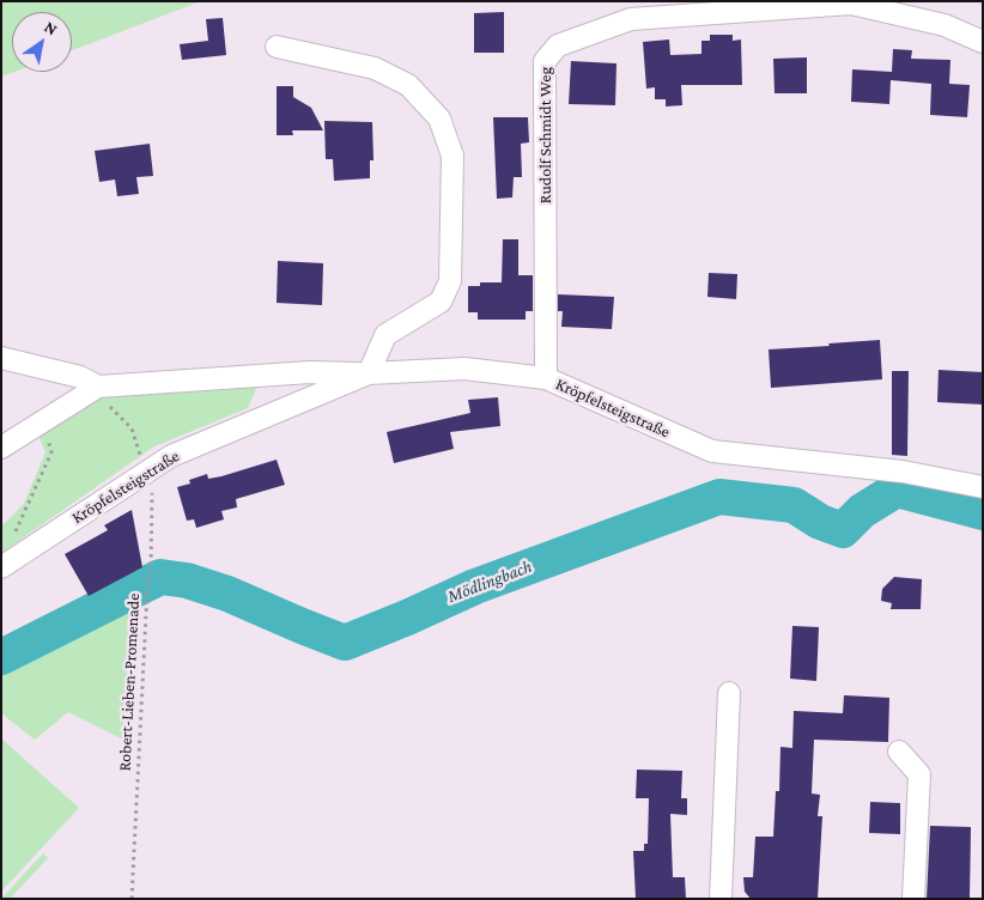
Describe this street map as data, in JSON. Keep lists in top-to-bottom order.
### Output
{
  "streets": {
    "street": ["Rudolf Schmidt Weg", "Kröpfelsteigstraße"],
    "path": ["Robert-Lieben-Promenade"]
  },
  "crossings": [
    ["Rudolf Schmidt Weg", "Kröpfelsteigstraße"],
    ["Kröpfelsteigstraße", "Robert-Lieben-Promenade"]
  ],
  "water": ["Mödlingbach"],
  "north": "top right"
}
